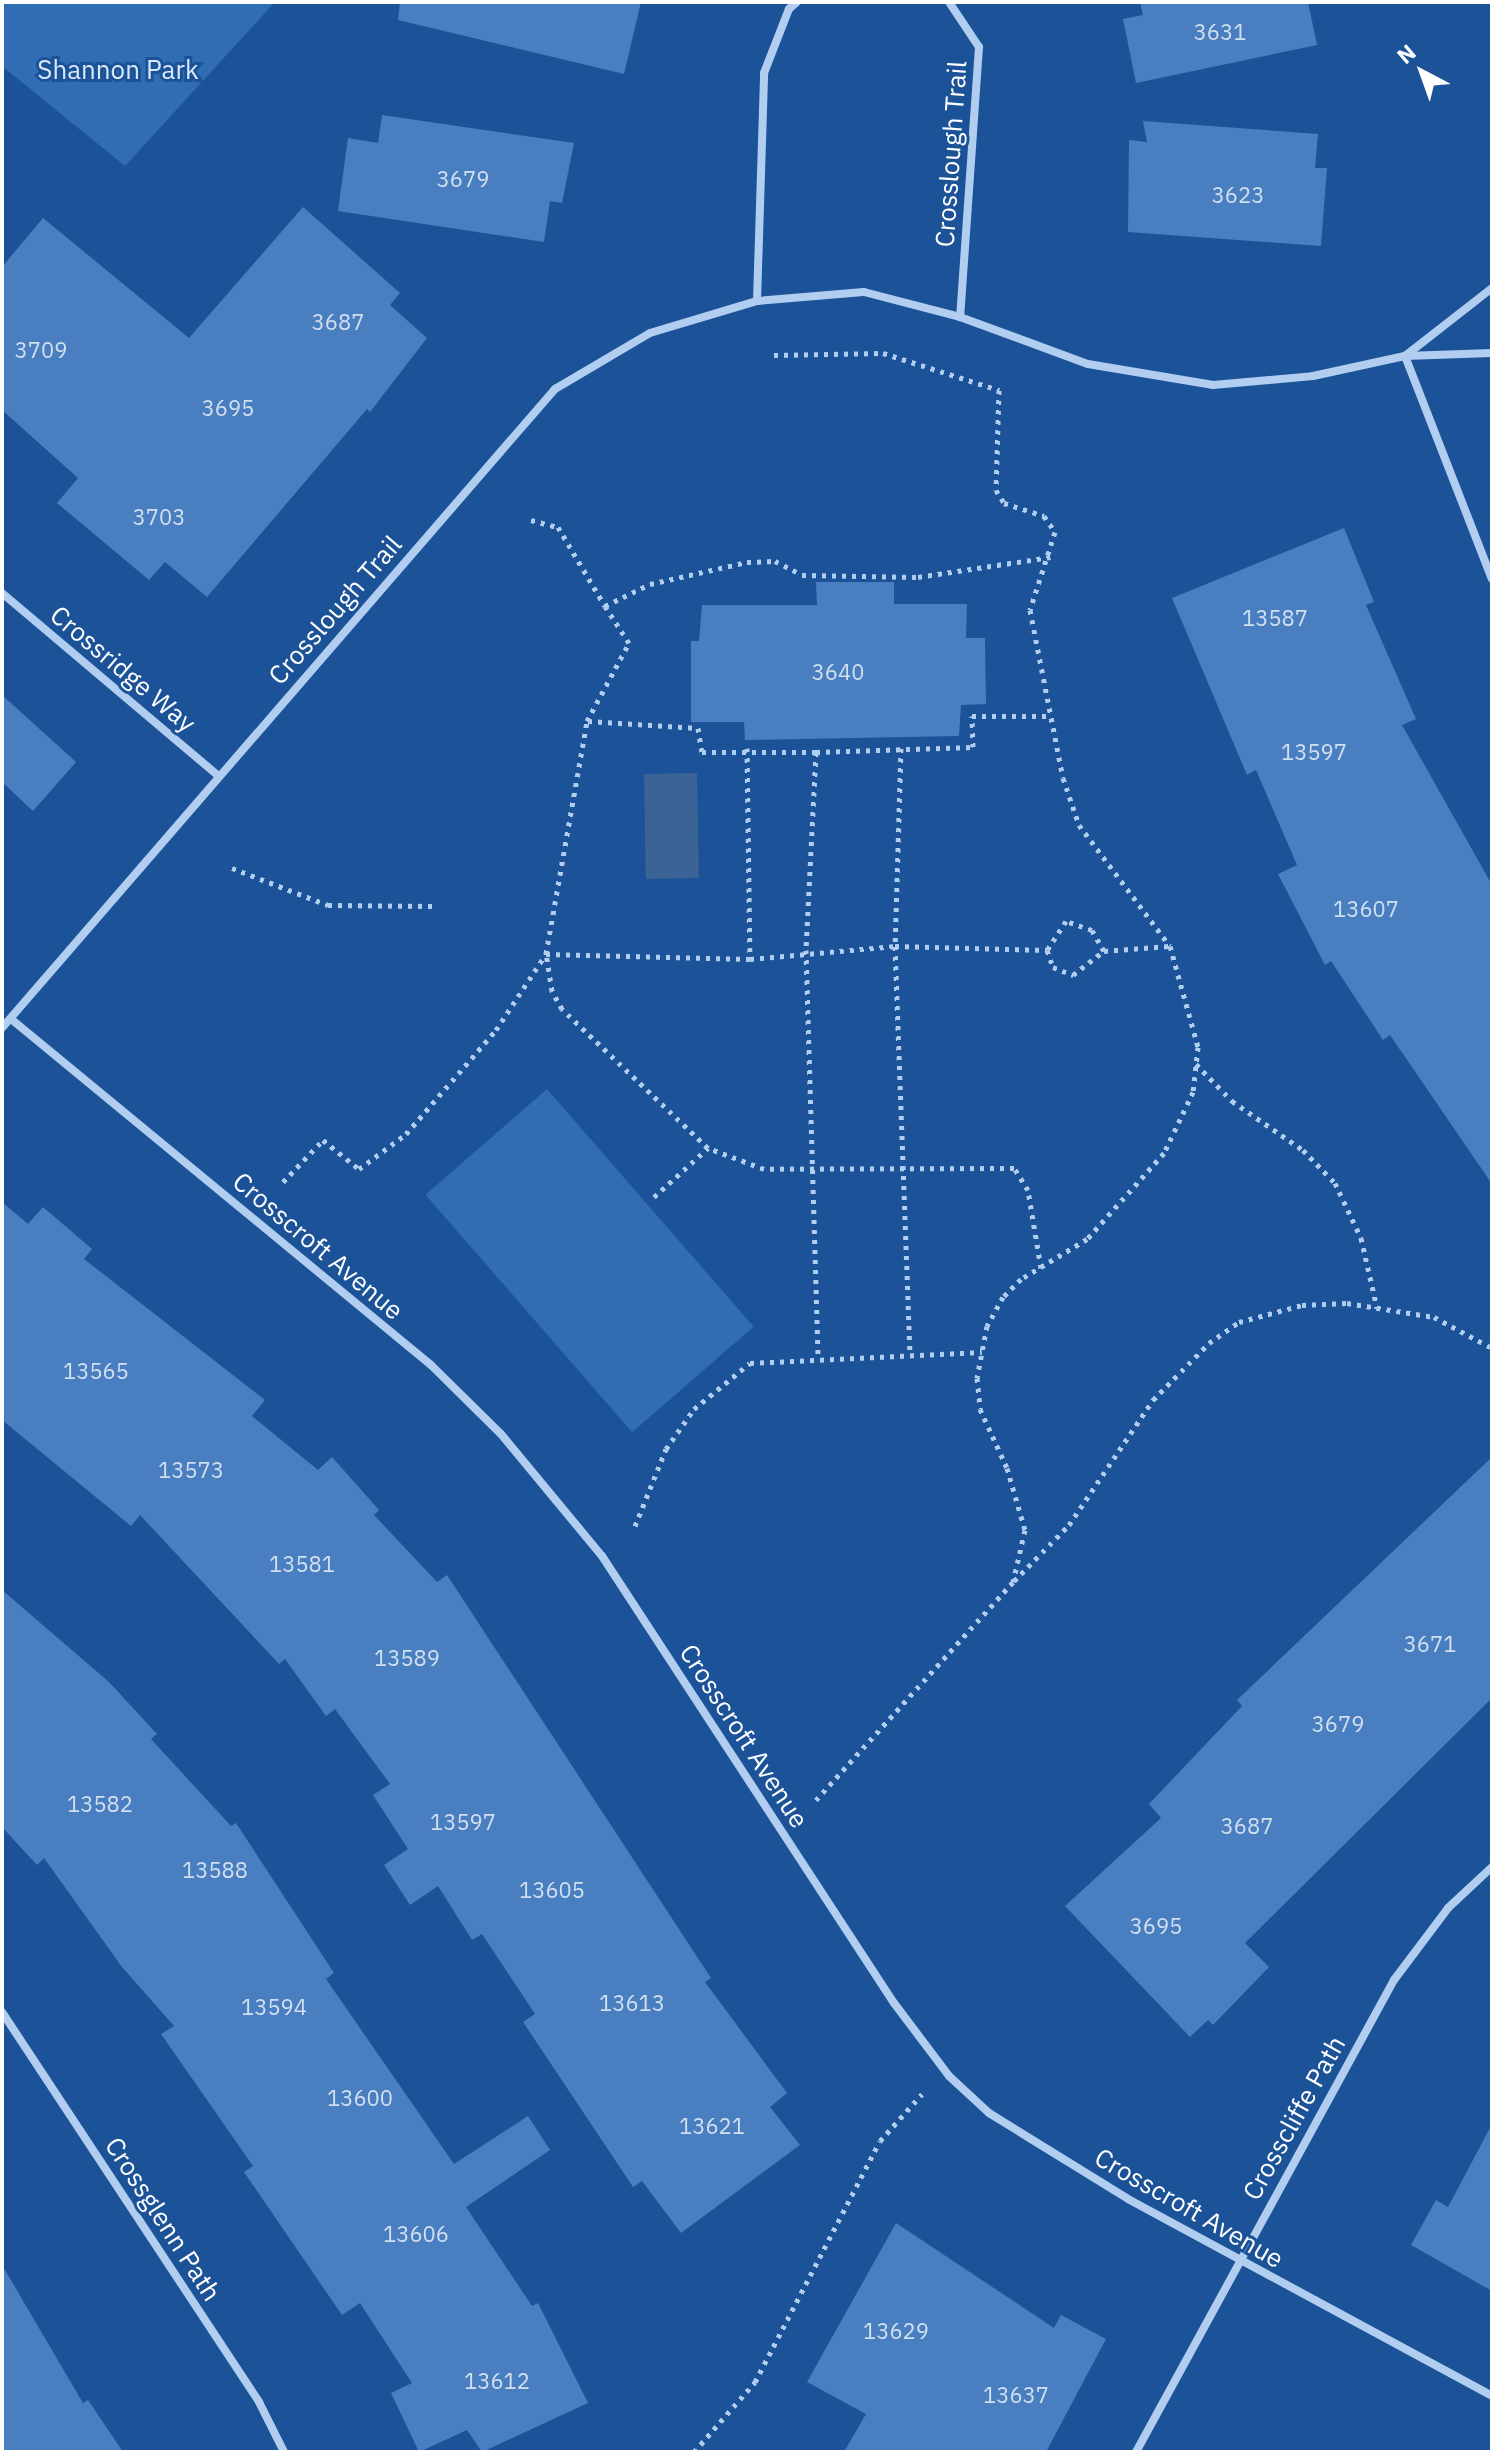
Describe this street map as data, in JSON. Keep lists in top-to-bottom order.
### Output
{
  "streets": {
    "street": [
      "Crosslough Trail",
      "Crossridge Way",
      "Crosscroft Avenue",
      "Crosscliffe Path",
      "Crossglenn Path"
    ]
  },
  "crossings": [
    ["Crosslough Trail", "Crossridge Way"],
    ["Crosslough Trail", "Crosscroft Avenue"],
    ["Crosscroft Avenue", "Crosscliffe Path"]
  ],
  "parks": ["Shannon Park"],
  "house_numbers": [
    "3631",
    "3679",
    "3623",
    "3687",
    "3709",
    "3695",
    "3703",
    "13587",
    "3640",
    "13597",
    "13607",
    "13565",
    "13573",
    "13581",
    "3671",
    "13589",
    "3679",
    "13582",
    "13597",
    "3687",
    "13588",
    "13605",
    "3695",
    "13613",
    "13594",
    "13600",
    "13621",
    "13606",
    "13629",
    "13612",
    "13637"
  ],
  "north": "top left"
}
